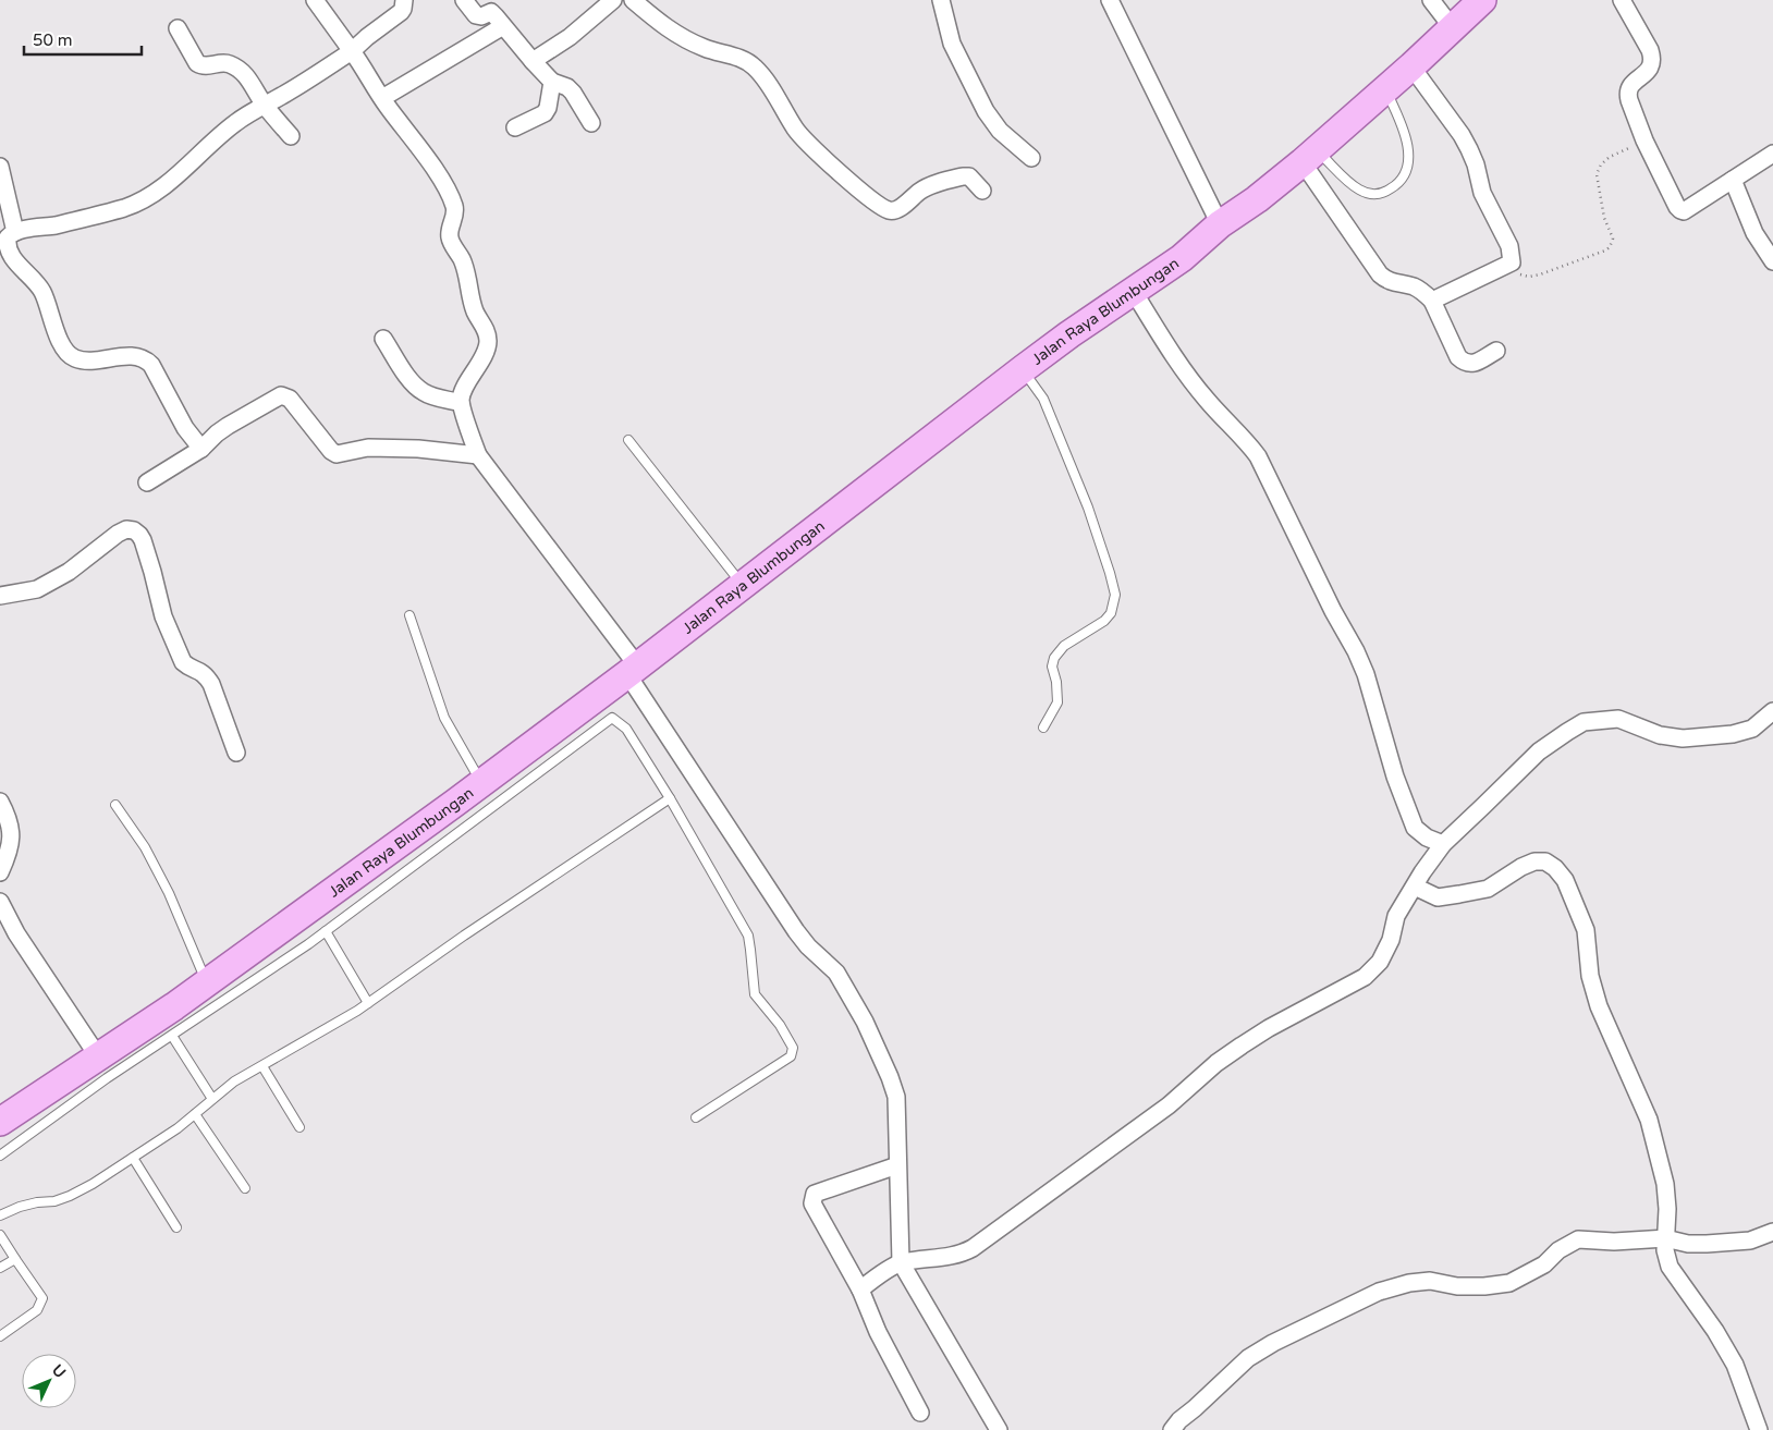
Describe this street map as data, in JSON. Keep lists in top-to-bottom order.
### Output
{
  "streets": {
    "main road": ["Jalan Raya Blumbungan"]
  },
  "scale_bar": "50 m",
  "north": "top right"
}
